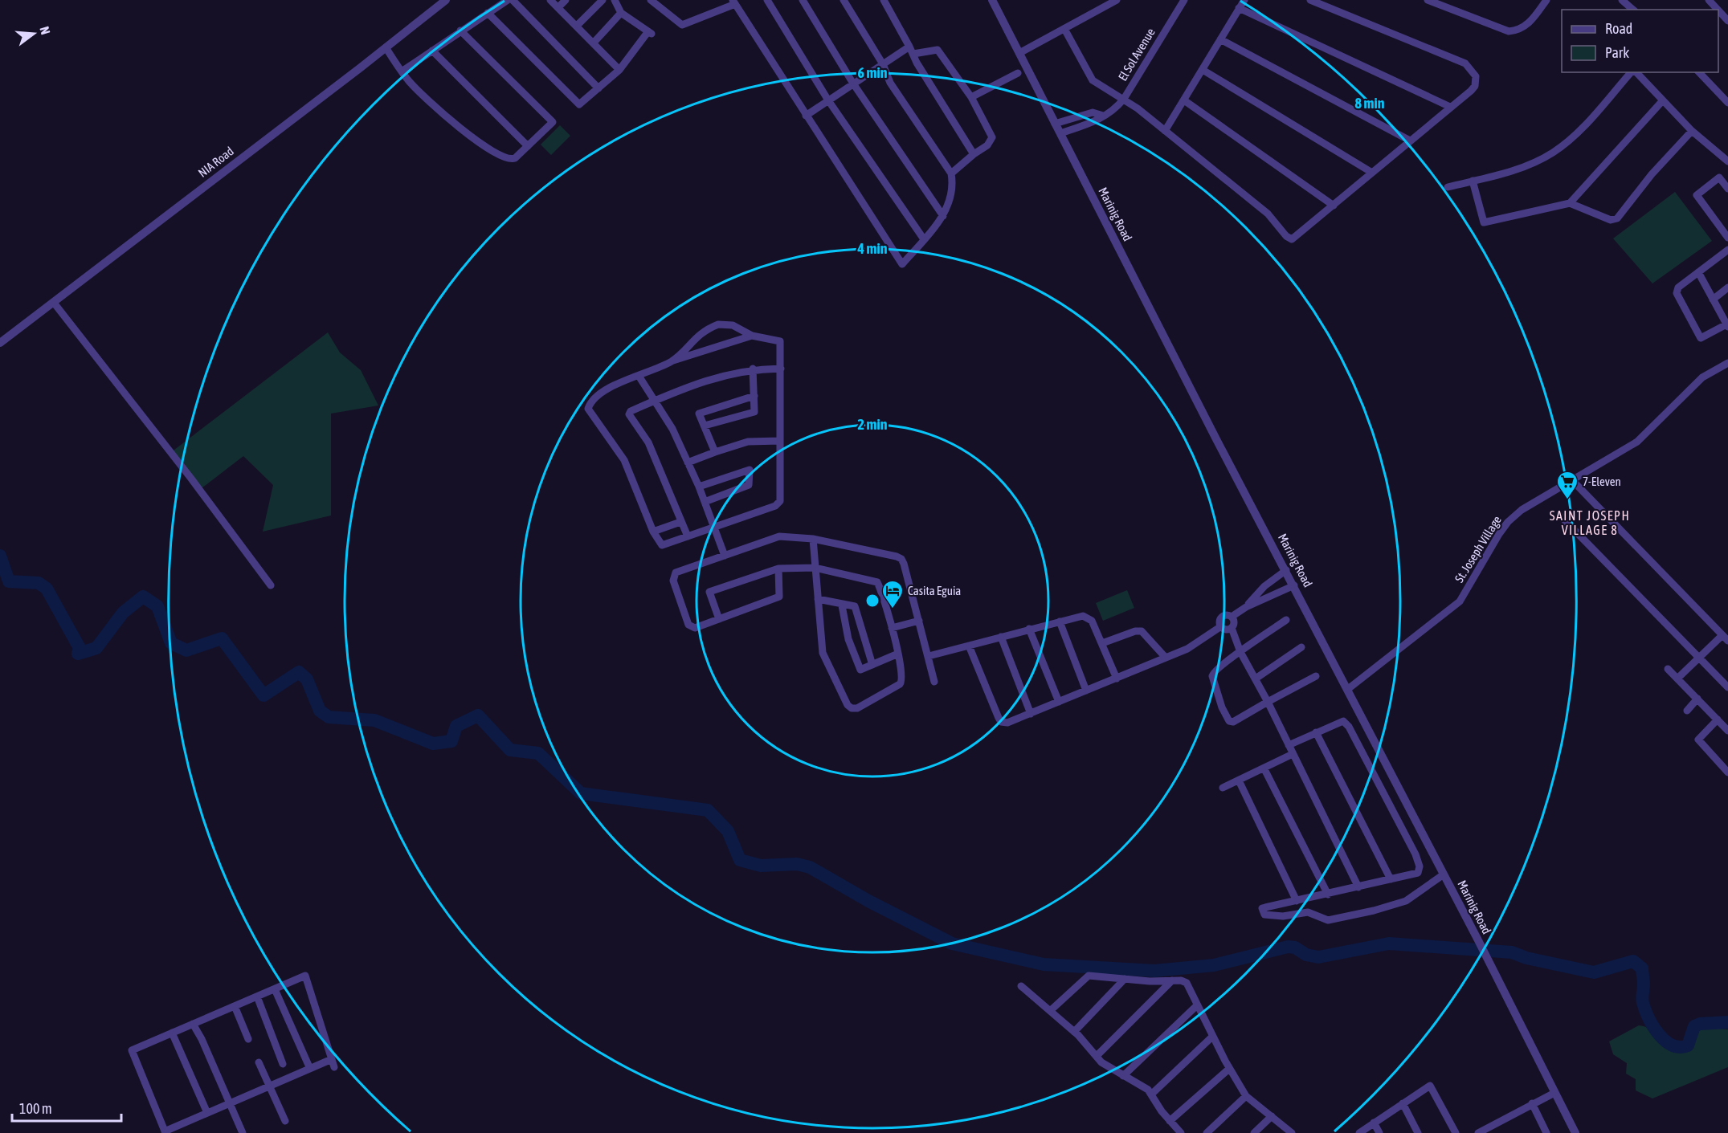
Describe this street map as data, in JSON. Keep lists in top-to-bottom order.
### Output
{
  "streets": {
    "street": [
      "El Sol Avenue",
      "NIA Road",
      "Marinig Road",
      "St. Joseph Village"
    ]
  },
  "crossings": [
    ["El Sol Avenue", "Marinig Road"],
    ["Marinig Road", "St. Joseph Village"]
  ],
  "districts": ["SAINT JOSEPH VILLAGE 8"],
  "places": {
    "supermarket": ["7-Eleven"],
    "hotel": ["Casita Eguia"]
  },
  "legend": ["Road", "Park"],
  "scale_bar": "100 m",
  "north": "right",
  "rings": [
    "6 min",
    "8 min",
    "4 min",
    "2 min"
  ]
}
